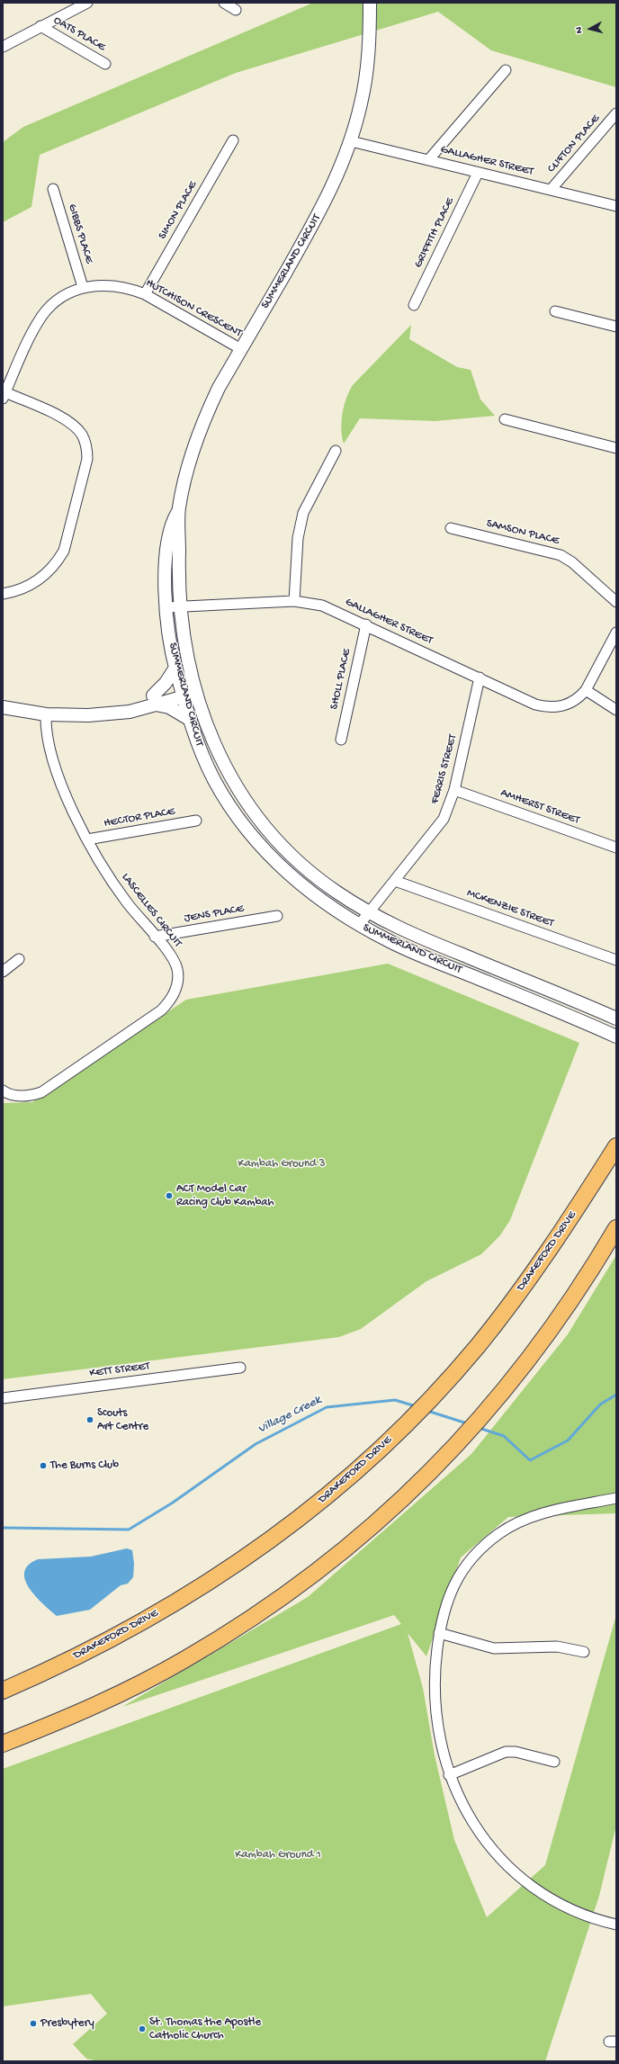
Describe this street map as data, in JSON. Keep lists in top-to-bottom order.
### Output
{
  "streets": {
    "highway": ["DRAKEFORD DRIVE"],
    "street": [
      "OATS PLACE",
      "CLIFTON PLACE",
      "GALLAGHER STREET",
      "SIMON PLACE",
      "GRIFFITH PLACE",
      "GIBBS PLACE",
      "SUMMERLAND CIRCUIT",
      "HUTCHISON CRESCENT",
      "SAMSON PLACE",
      "SHOLL PLACE",
      "FERRIS STREET",
      "AMHERST STREET",
      "HECTOR PLACE",
      "MCKENZIE STREET",
      "LASCELLES CIRCUIT",
      "JENS PLACE",
      "KETT STREET"
    ]
  },
  "crossings": [
    ["CLIFTON PLACE", "GALLAGHER STREET"],
    ["GALLAGHER STREET", "GRIFFITH PLACE"],
    ["GALLAGHER STREET", "SUMMERLAND CIRCUIT"],
    ["GALLAGHER STREET", "SHOLL PLACE"],
    ["GALLAGHER STREET", "FERRIS STREET"],
    ["SIMON PLACE", "HUTCHISON CRESCENT"],
    ["GIBBS PLACE", "HUTCHISON CRESCENT"],
    ["SUMMERLAND CIRCUIT", "HUTCHISON CRESCENT"],
    ["SUMMERLAND CIRCUIT", "FERRIS STREET"],
    ["FERRIS STREET", "AMHERST STREET"],
    ["FERRIS STREET", "MCKENZIE STREET"],
    ["HECTOR PLACE", "LASCELLES CIRCUIT"],
    ["LASCELLES CIRCUIT", "JENS PLACE"]
  ],
  "water": ["Village Creek"],
  "parks": ["Kambah Ground 3", "Kambah Ground 1"],
  "places": [
    "ACT Model Car Racing Club Kambah",
    "Scouts Art Centre",
    "The Burns Club",
    "Presbytery",
    "St. Thomas the Apostle Catholic Church"
  ],
  "north": "left"
}
